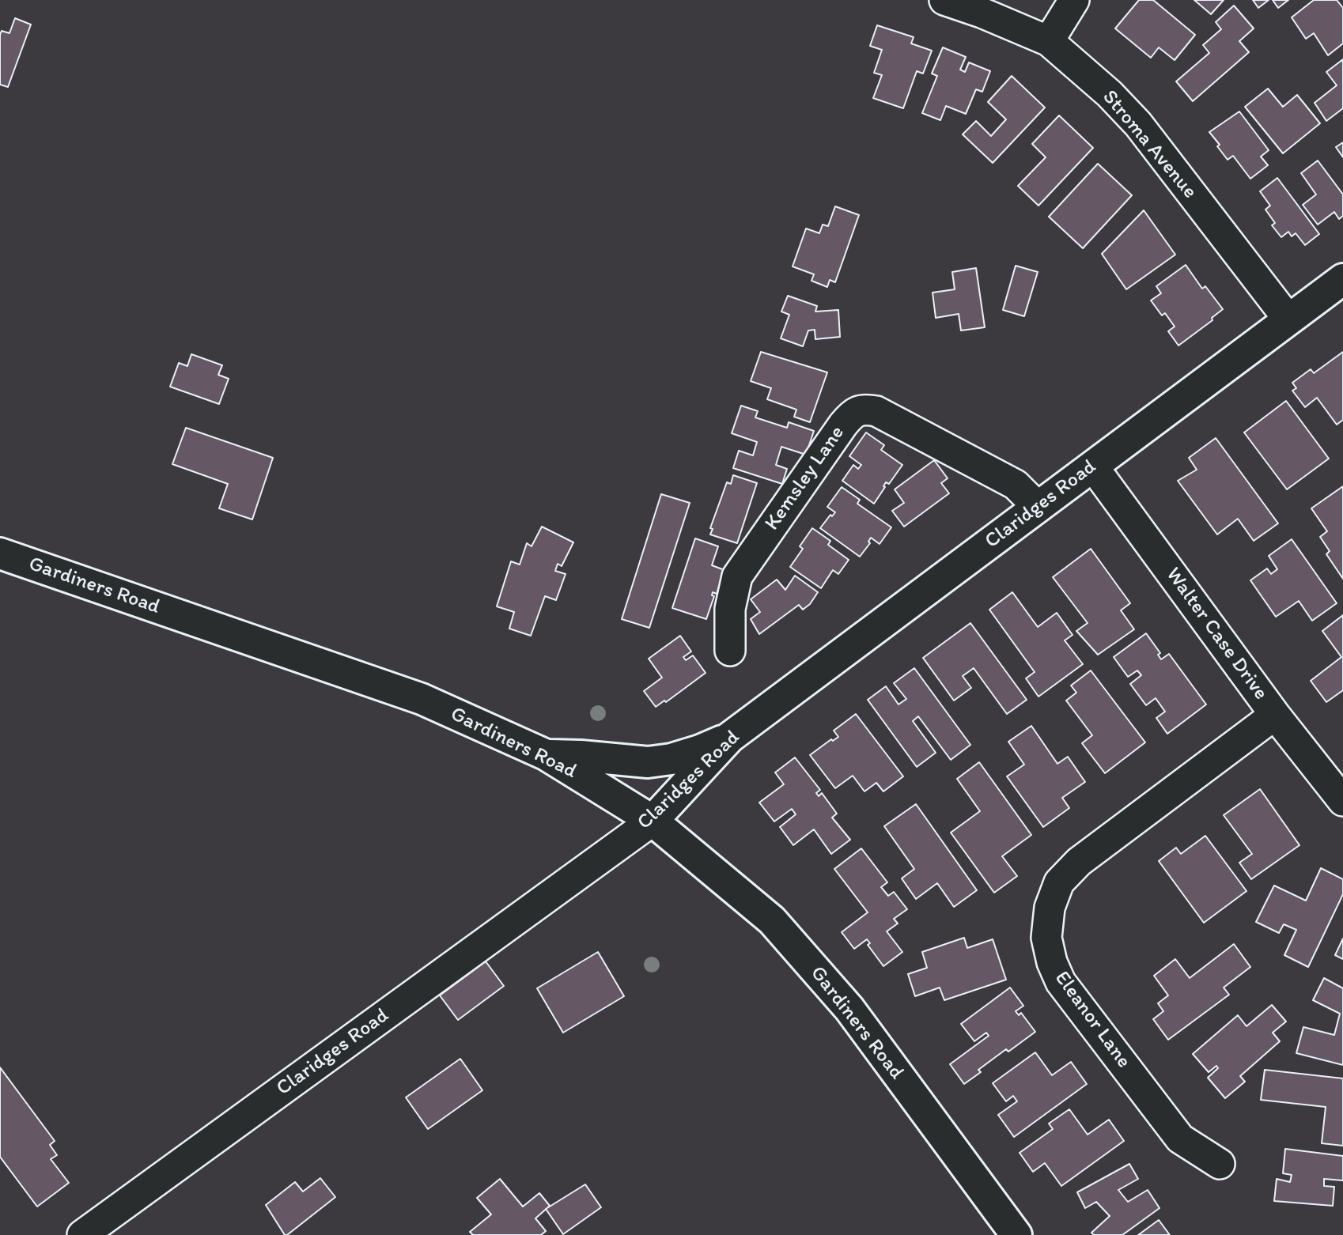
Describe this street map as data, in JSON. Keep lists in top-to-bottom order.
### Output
{
  "streets": {
    "street": [
      "Stroma Avenue",
      "Kemsley Lane",
      "Claridges Road",
      "Gardiners Road",
      "Walter Case Drive",
      "Eleanor Lane"
    ]
  },
  "crossings": [
    ["Stroma Avenue", "Claridges Road"],
    ["Kemsley Lane", "Claridges Road"],
    ["Claridges Road", "Gardiners Road"],
    ["Claridges Road", "Walter Case Drive"],
    ["Walter Case Drive", "Eleanor Lane"]
  ]
}
